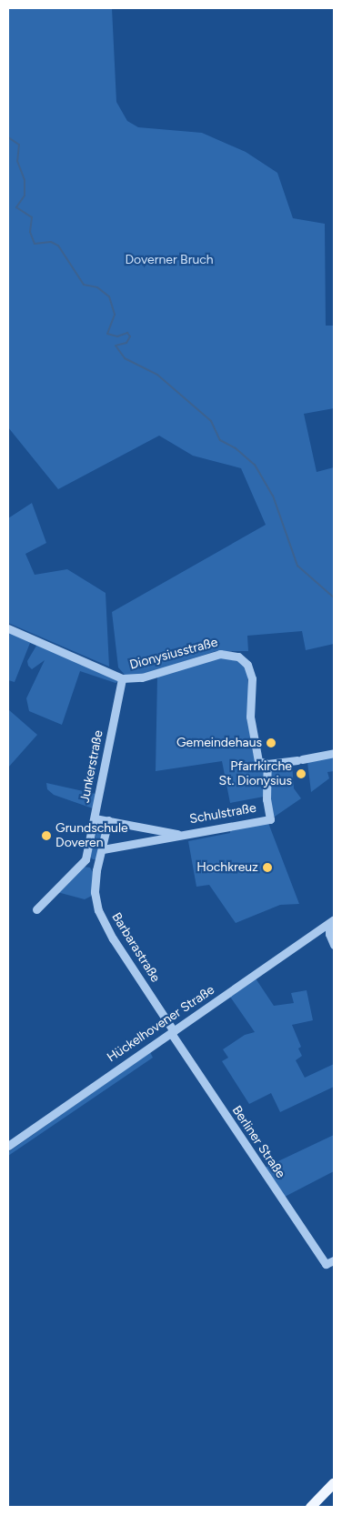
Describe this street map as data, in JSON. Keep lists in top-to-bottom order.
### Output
{
  "streets": {
    "street": [
      "Dionysiusstraße",
      "Junkerstraße",
      "Schulstraße",
      "Barbarastraße",
      "Hückelhovener Straße",
      "Berliner Straße"
    ]
  },
  "crossings": [
    ["Dionysiusstraße", "Junkerstraße"],
    ["Dionysiusstraße", "Schulstraße"],
    ["Junkerstraße", "Schulstraße"],
    ["Schulstraße", "Barbarastraße"],
    ["Barbarastraße", "Hückelhovener Straße"],
    ["Barbarastraße", "Berliner Straße"],
    ["Hückelhovener Straße", "Berliner Straße"]
  ],
  "parks": ["Doverner Bruch"],
  "places": [
    "Gemeindehaus",
    "Pfarrkirche St. Dionysius",
    "Grundschule Doveren",
    "Hochkreuz"
  ]
}
